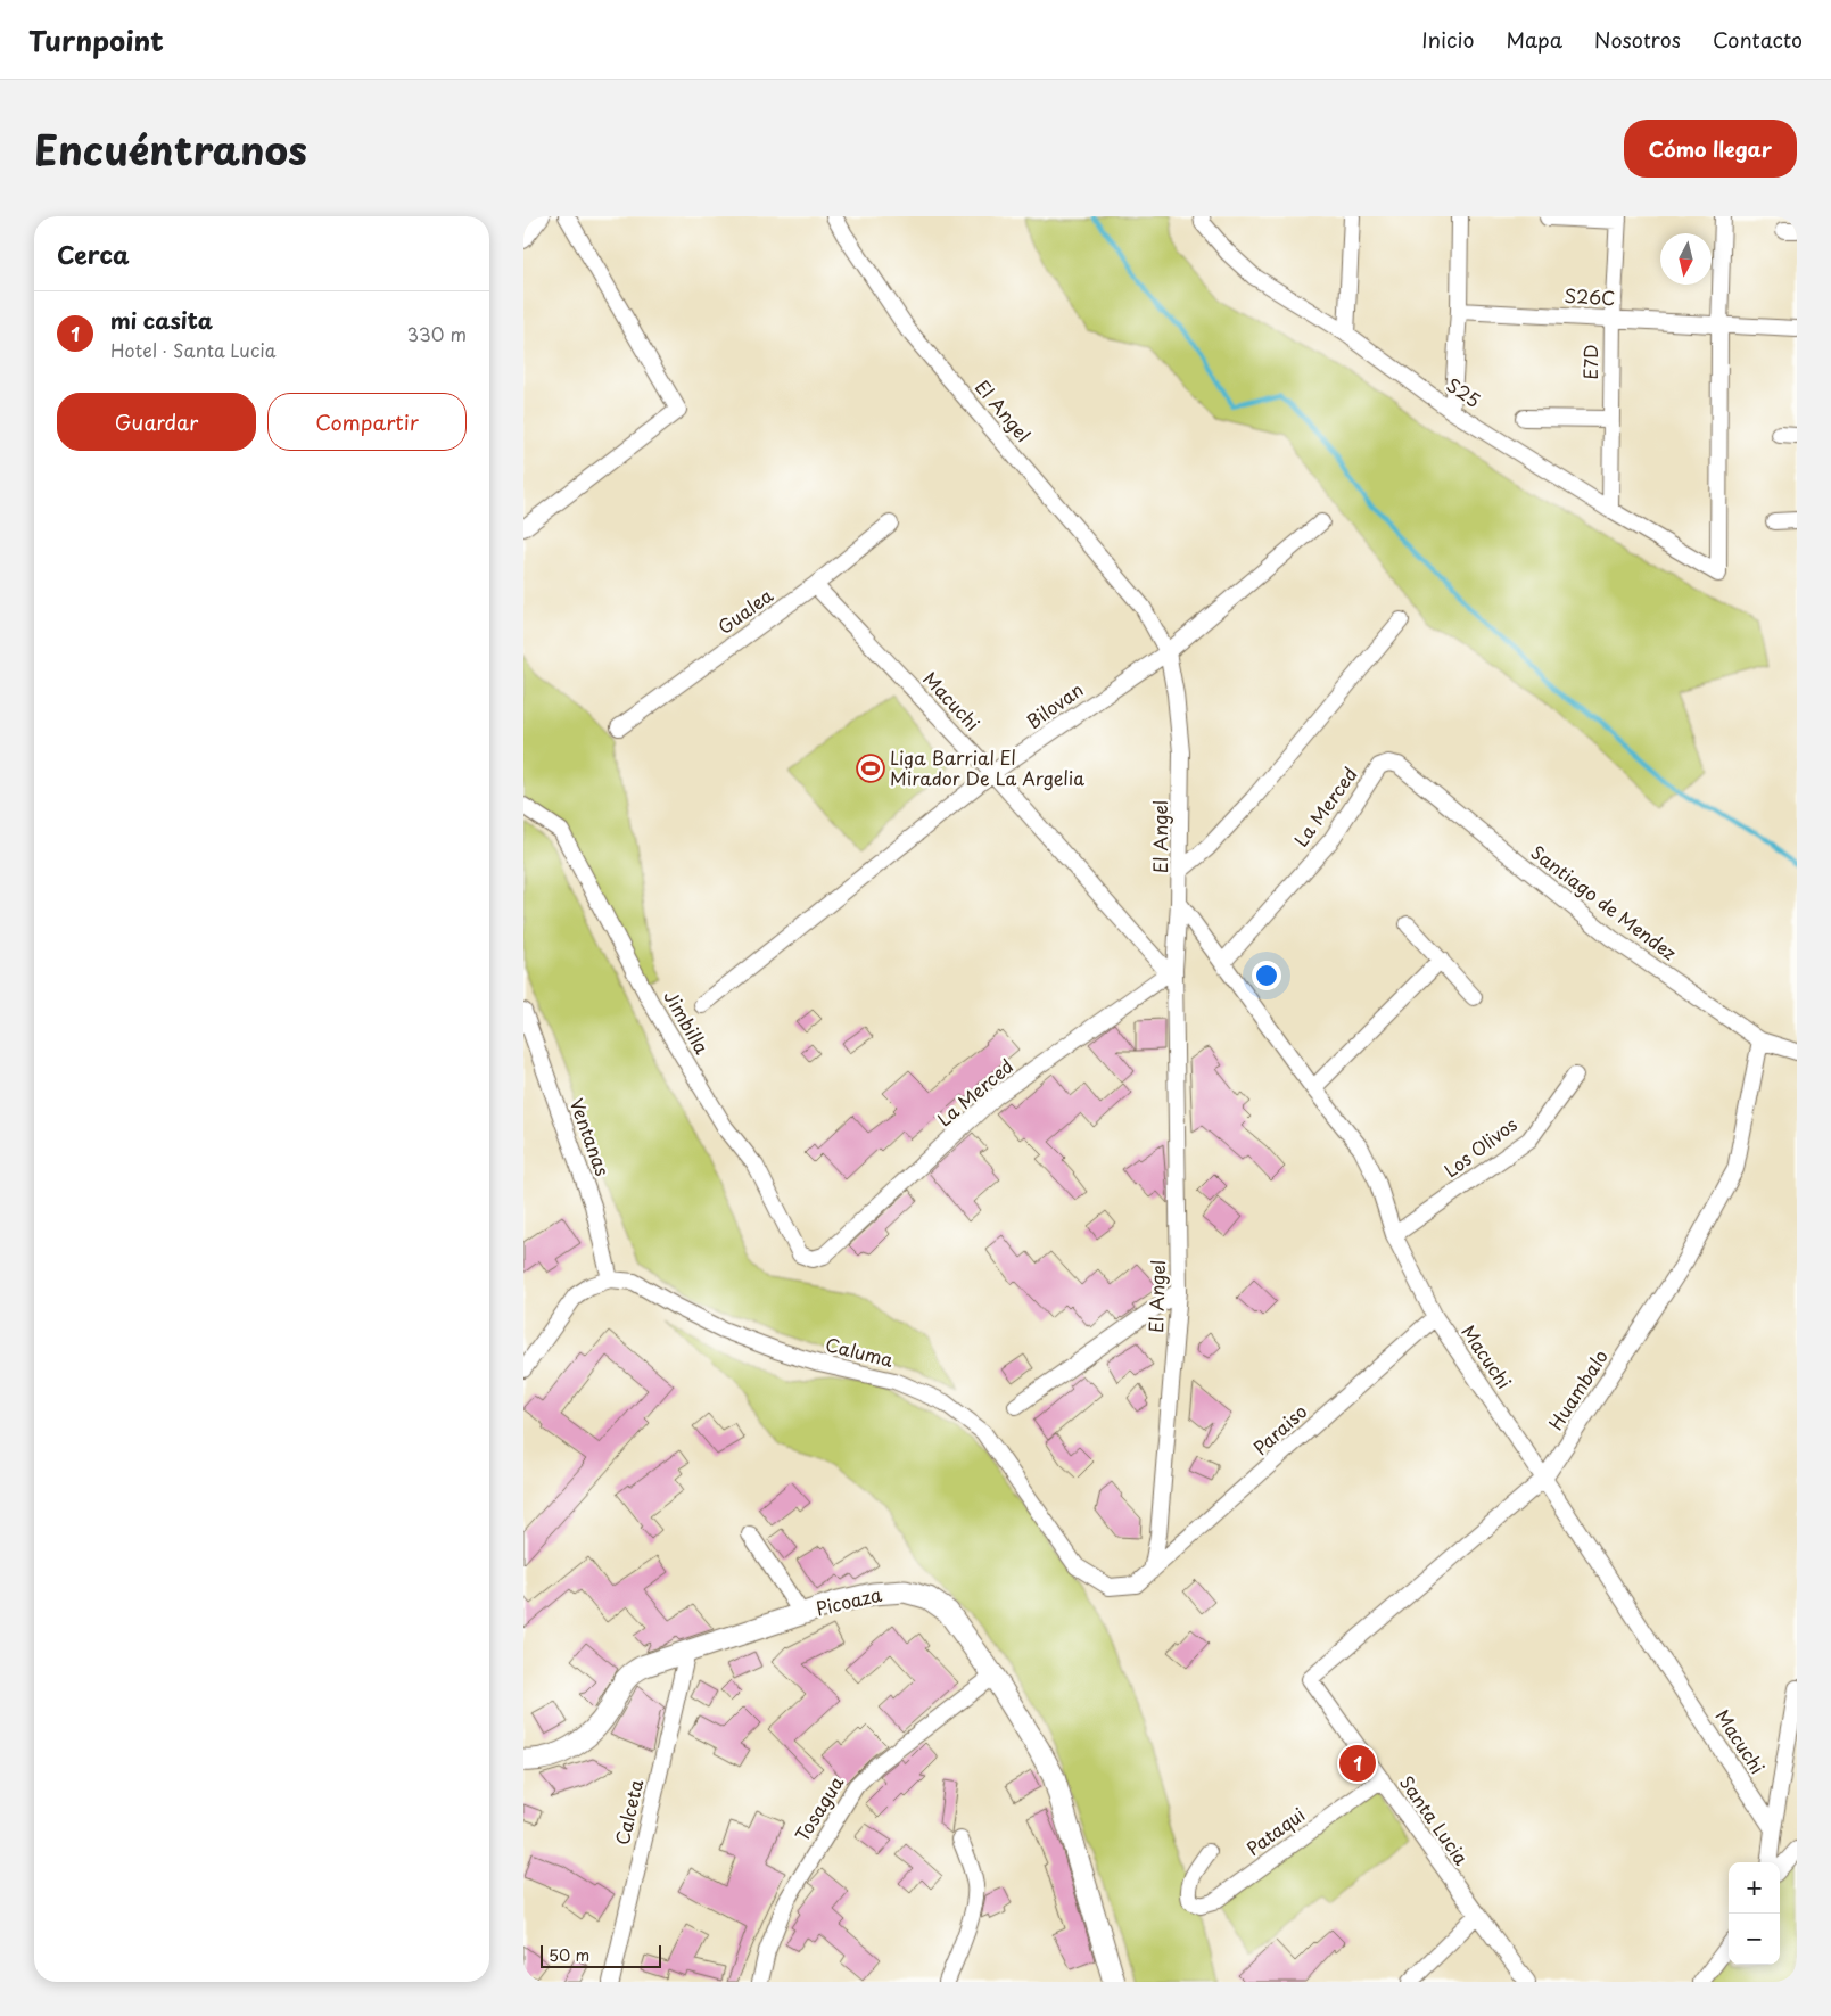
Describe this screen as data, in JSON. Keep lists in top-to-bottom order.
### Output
{
  "streets": {
    "street": [
      "S26C",
      "E7D",
      "S25",
      "El Angel",
      "Gualea",
      "Macuchi",
      "Bilovan",
      "La Merced",
      "Santiago de Mendez",
      "Jimbilla",
      "Ventanas",
      "Los Olivos",
      "Caluma",
      "Huambalo",
      "Paraiso",
      "Picoaza",
      "Tosagua",
      "Calceta",
      "Santa Lucia",
      "Pataqui"
    ]
  },
  "crossings": [
    ["S26C", "E7D"],
    ["S26C", "S25"],
    ["E7D", "S25"],
    ["El Angel", "Macuchi"],
    ["El Angel", "Bilovan"],
    ["El Angel", "La Merced"],
    ["El Angel", "Caluma"],
    ["El Angel", "Paraiso"],
    ["Gualea", "Macuchi"],
    ["Macuchi", "Bilovan"],
    ["Macuchi", "La Merced"],
    ["Macuchi", "Los Olivos"],
    ["Macuchi", "Huambalo"],
    ["Macuchi", "Paraiso"],
    ["La Merced", "Santiago de Mendez"],
    ["La Merced", "Jimbilla"],
    ["Santiago de Mendez", "Huambalo"],
    ["Ventanas", "Caluma"],
    ["Caluma", "Paraiso"],
    ["Huambalo", "Santa Lucia"],
    ["Picoaza", "Tosagua"],
    ["Picoaza", "Calceta"],
    ["Santa Lucia", "Pataqui"]
  ],
  "places": {
    "sports": ["Liga Barrial El Mirador De La Argelia"]
  },
  "scale_bar": "50 m",
  "north": "bottom",
  "page": {
    "header": "Turnpoint",
    "nav": [
      "Inicio",
      "Mapa",
      "Nosotros",
      "Contacto"
    ],
    "title": "Encuéntranos",
    "buttons": [
      "Cómo llegar",
      ["Guardar", "Compartir"]
    ],
    "heading": "Cerca",
    "list": [
      {
        "mark": "1",
        "name": "mi casita",
        "note": "Hotel · Santa Lucia",
        "value": "330 m"
      }
    ],
    "pins": "1",
    "map_buttons": ["+", "−"],
    "scale": "50 m"
  }
}
